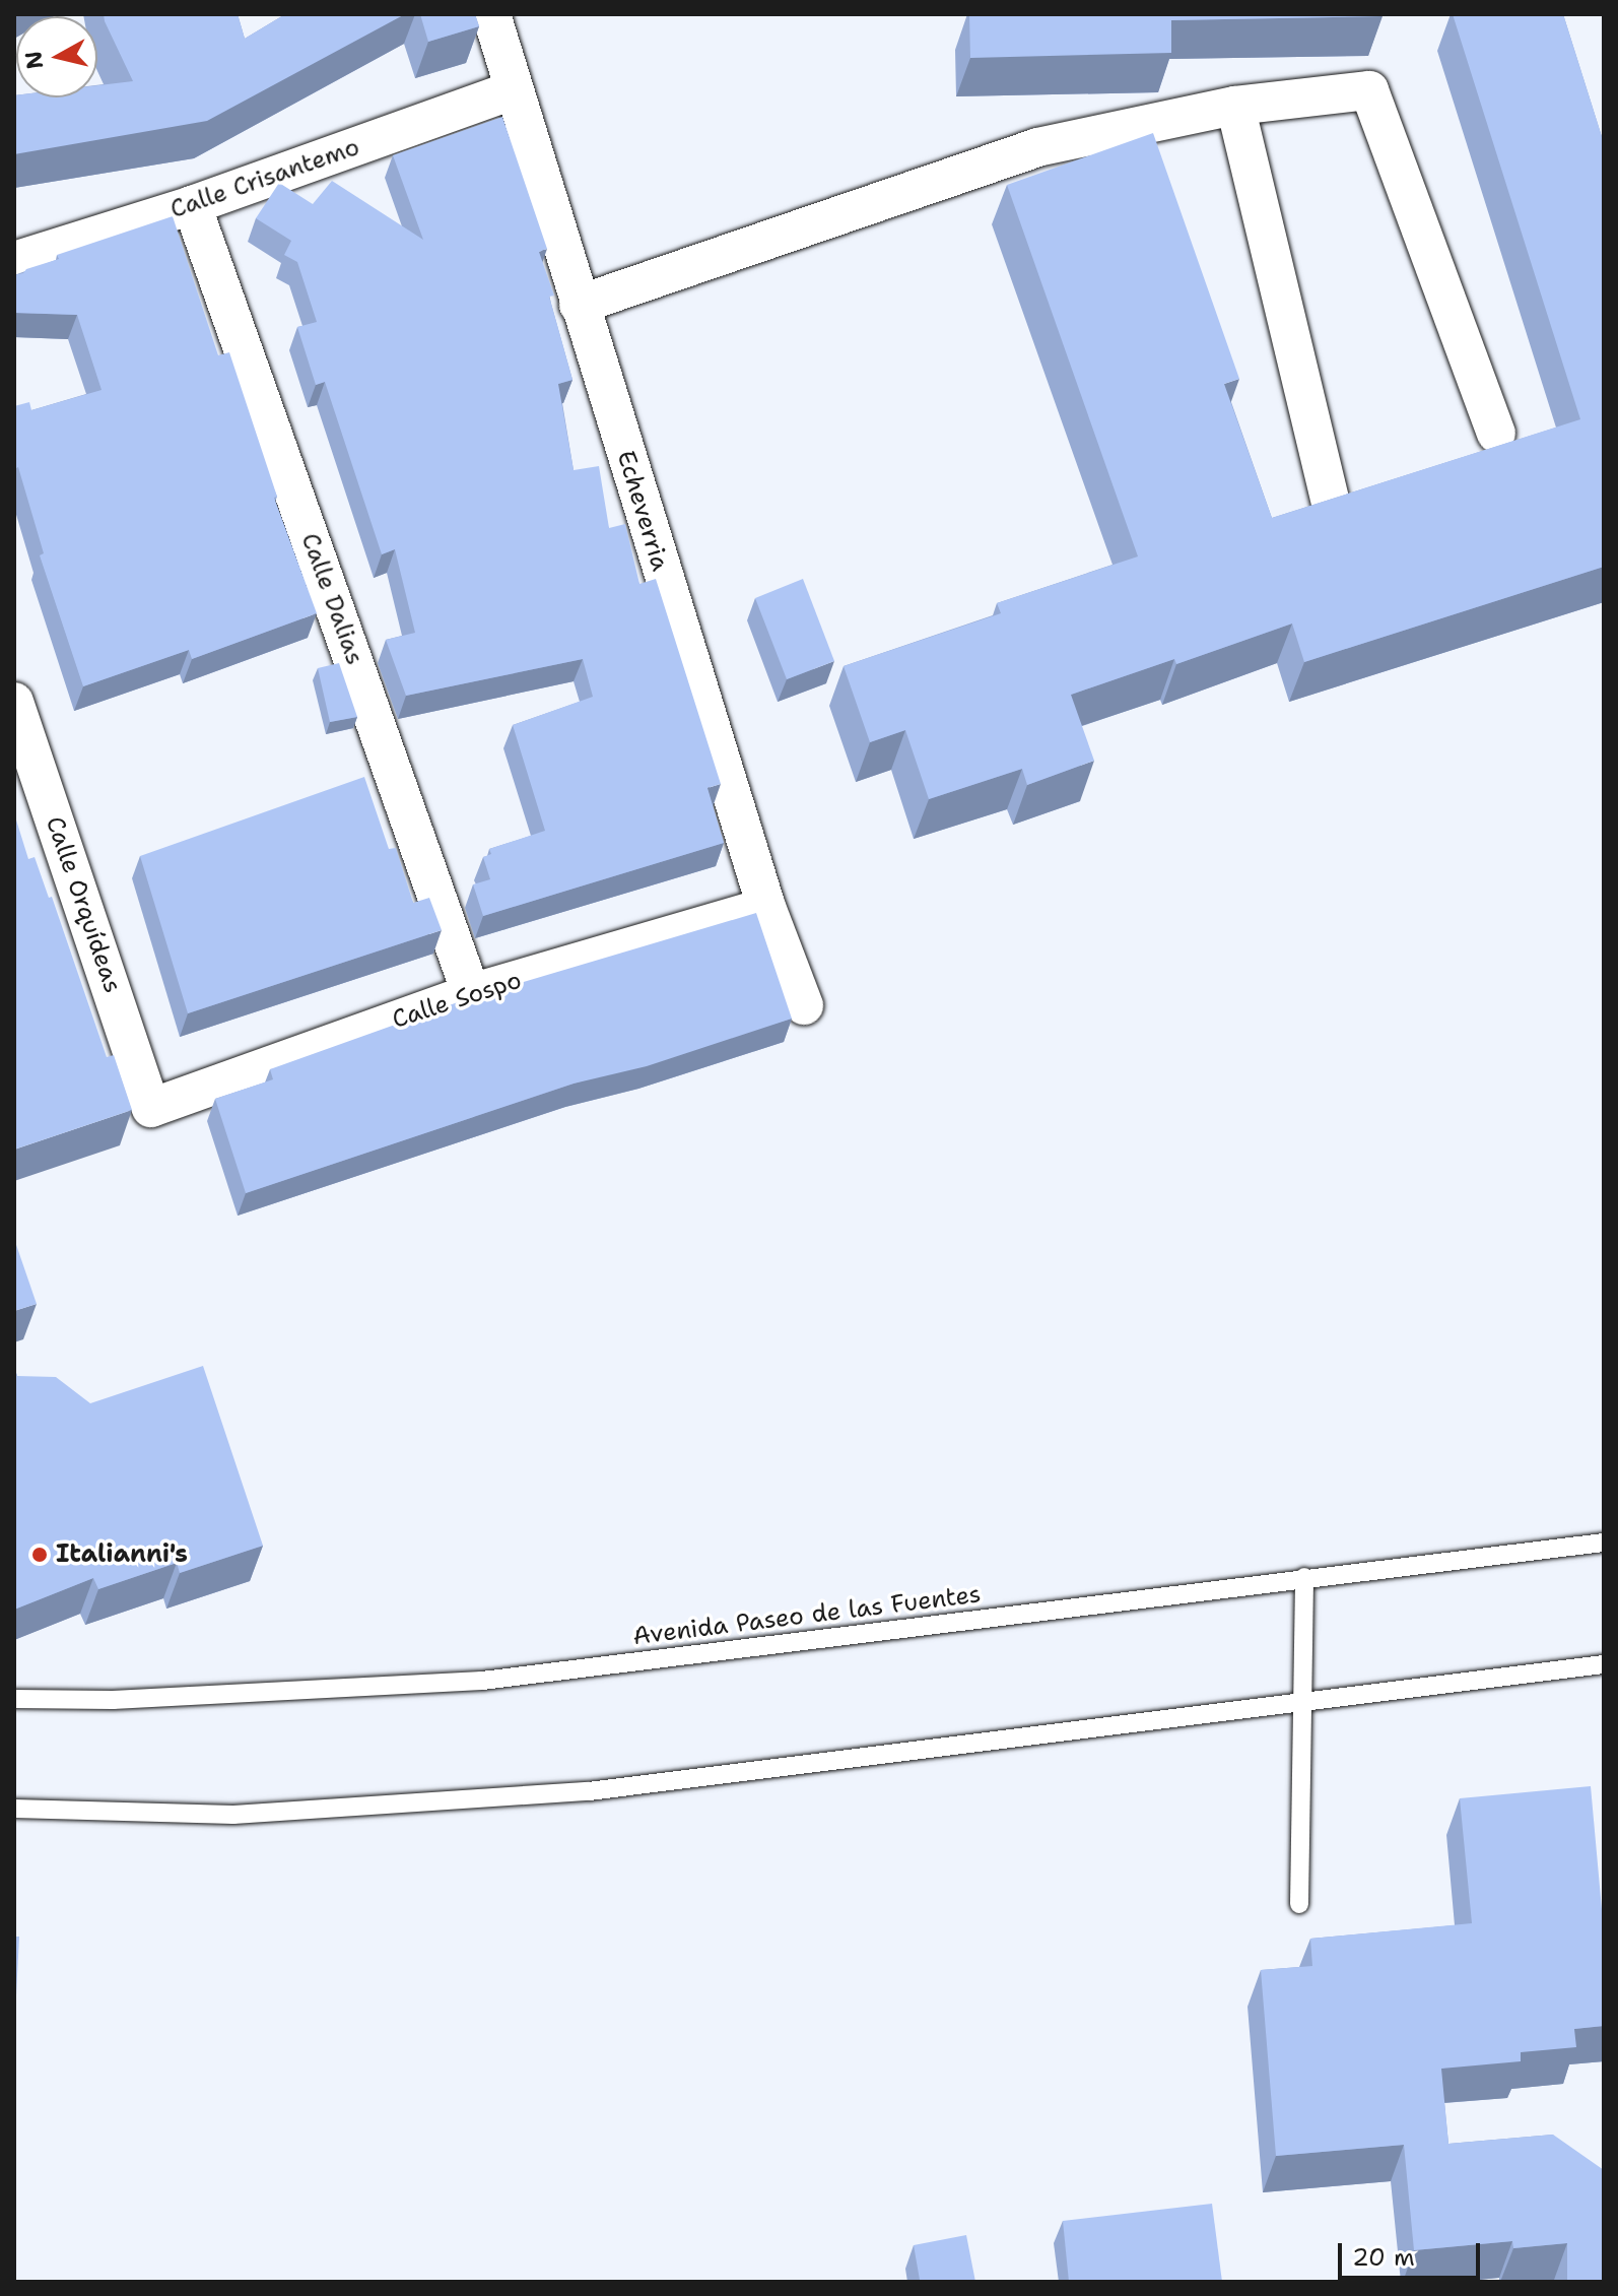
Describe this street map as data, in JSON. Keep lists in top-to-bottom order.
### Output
{
  "streets": {
    "street": [
      "Calle Crisantemo",
      "Echeverria",
      "Calle Dalias",
      "Calle Orquídeas",
      "Calle Sospo"
    ],
    "lane": ["Avenida Paseo de las Fuentes"]
  },
  "crossings": [
    ["Calle Crisantemo", "Echeverria"],
    ["Calle Crisantemo", "Calle Dalias"],
    ["Echeverria", "Calle Sospo"],
    ["Calle Dalias", "Calle Sospo"],
    ["Calle Orquídeas", "Calle Sospo"]
  ],
  "places": ["Italianni's"],
  "scale_bar": "20 m",
  "north": "left"
}
